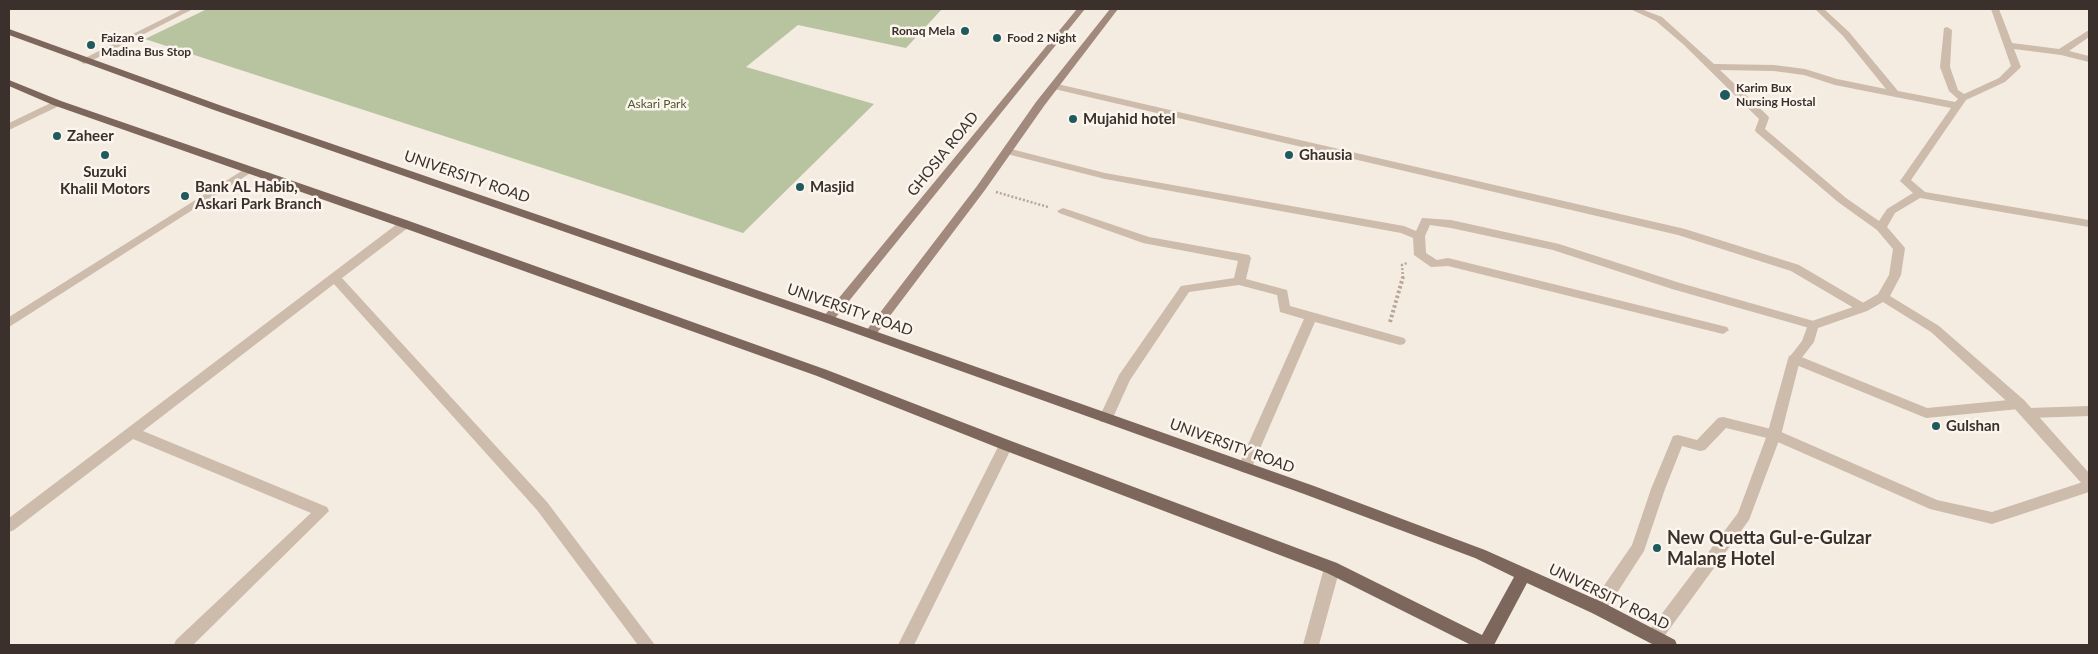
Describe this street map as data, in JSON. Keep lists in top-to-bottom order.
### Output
{
  "streets": {
    "main road": ["GHOSIA ROAD", "UNIVERSITY ROAD"]
  },
  "crossings": [
    ["GHOSIA ROAD", "UNIVERSITY ROAD"]
  ],
  "parks": ["Askari Park"],
  "places": [
    "Ronaq Mela",
    "Food 2 Night",
    "Faizan e Madina Bus Stop",
    "Karim Bux Nursing Hostal",
    "Mujahid hotel",
    "Zaheer",
    "Suzuki Khalil Motors",
    "Ghausia",
    "Masjid",
    "Bank AL Habib, Askari Park Branch",
    "Gulshan",
    "New Quetta Gul-e-Gulzar Malang Hotel"
  ]
}
